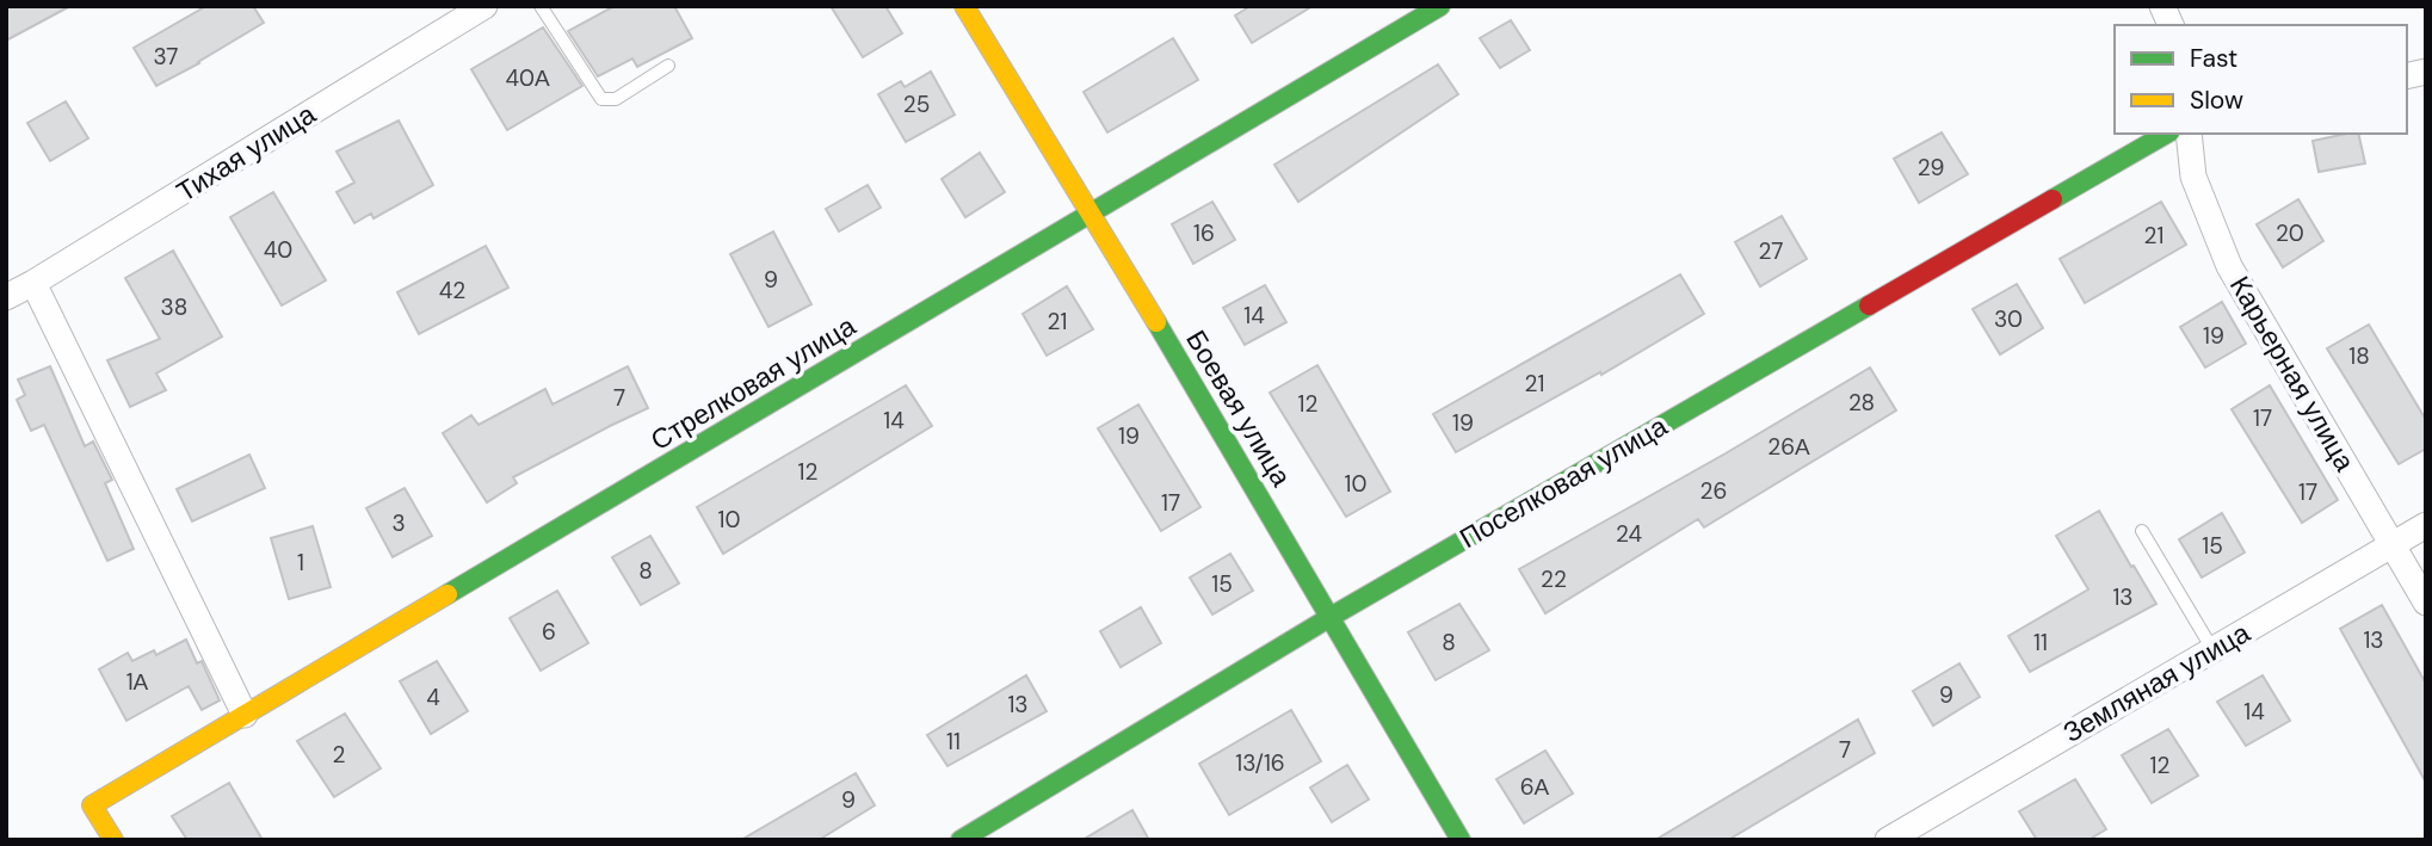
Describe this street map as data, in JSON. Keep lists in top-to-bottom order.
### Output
{
  "streets": {
    "street": [
      "Тихая улица",
      "Карьерная улица",
      "Стрелковая улица",
      "Боевая улица",
      "Поселковая улица",
      "Земляная улица"
    ]
  },
  "crossings": [
    ["Карьерная улица", "Земляная улица"],
    ["Стрелковая улица", "Боевая улица"],
    ["Боевая улица", "Поселковая улица"]
  ],
  "house_numbers": [
    "37",
    "40А",
    "25",
    "29",
    "16",
    "20",
    "21",
    "40",
    "27",
    "9",
    "42",
    "38",
    "14",
    "30",
    "21",
    "19",
    "18",
    "21",
    "7",
    "28",
    "12",
    "17",
    "14",
    "19",
    "19",
    "26А",
    "12",
    "10",
    "26",
    "17",
    "17",
    "10",
    "3",
    "24",
    "15",
    "1",
    "8",
    "22",
    "15",
    "13",
    "6",
    "13",
    "8",
    "11",
    "1А",
    "9",
    "4",
    "13",
    "14",
    "11",
    "7",
    "2",
    "13/16",
    "12",
    "6А",
    "9"
  ],
  "legend": ["Fast", "Slow"]
}
